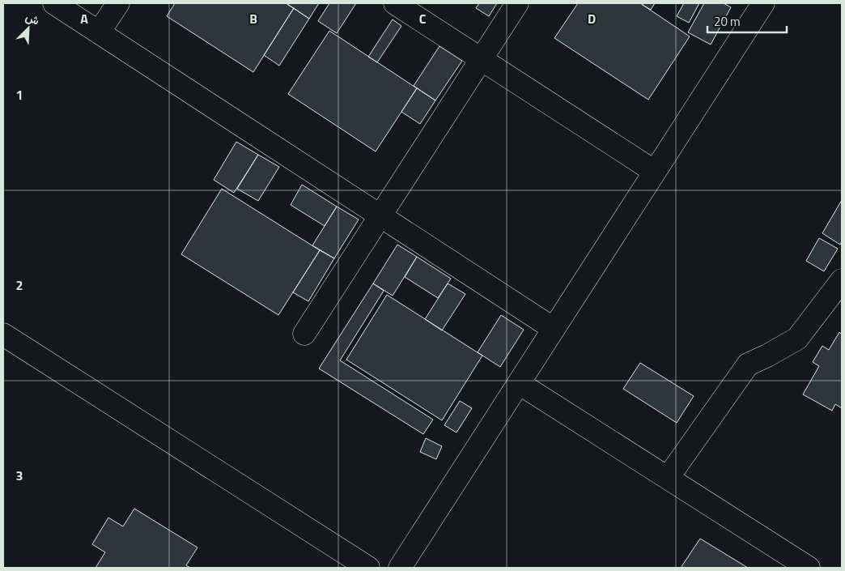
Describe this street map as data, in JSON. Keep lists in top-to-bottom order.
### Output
{
  "scale_bar": "20 m",
  "north": "top right",
  "grid": {
    "columns": [
      "A",
      "B",
      "C",
      "D"
    ],
    "rows": ["1", "2", "3"]
  }
}
